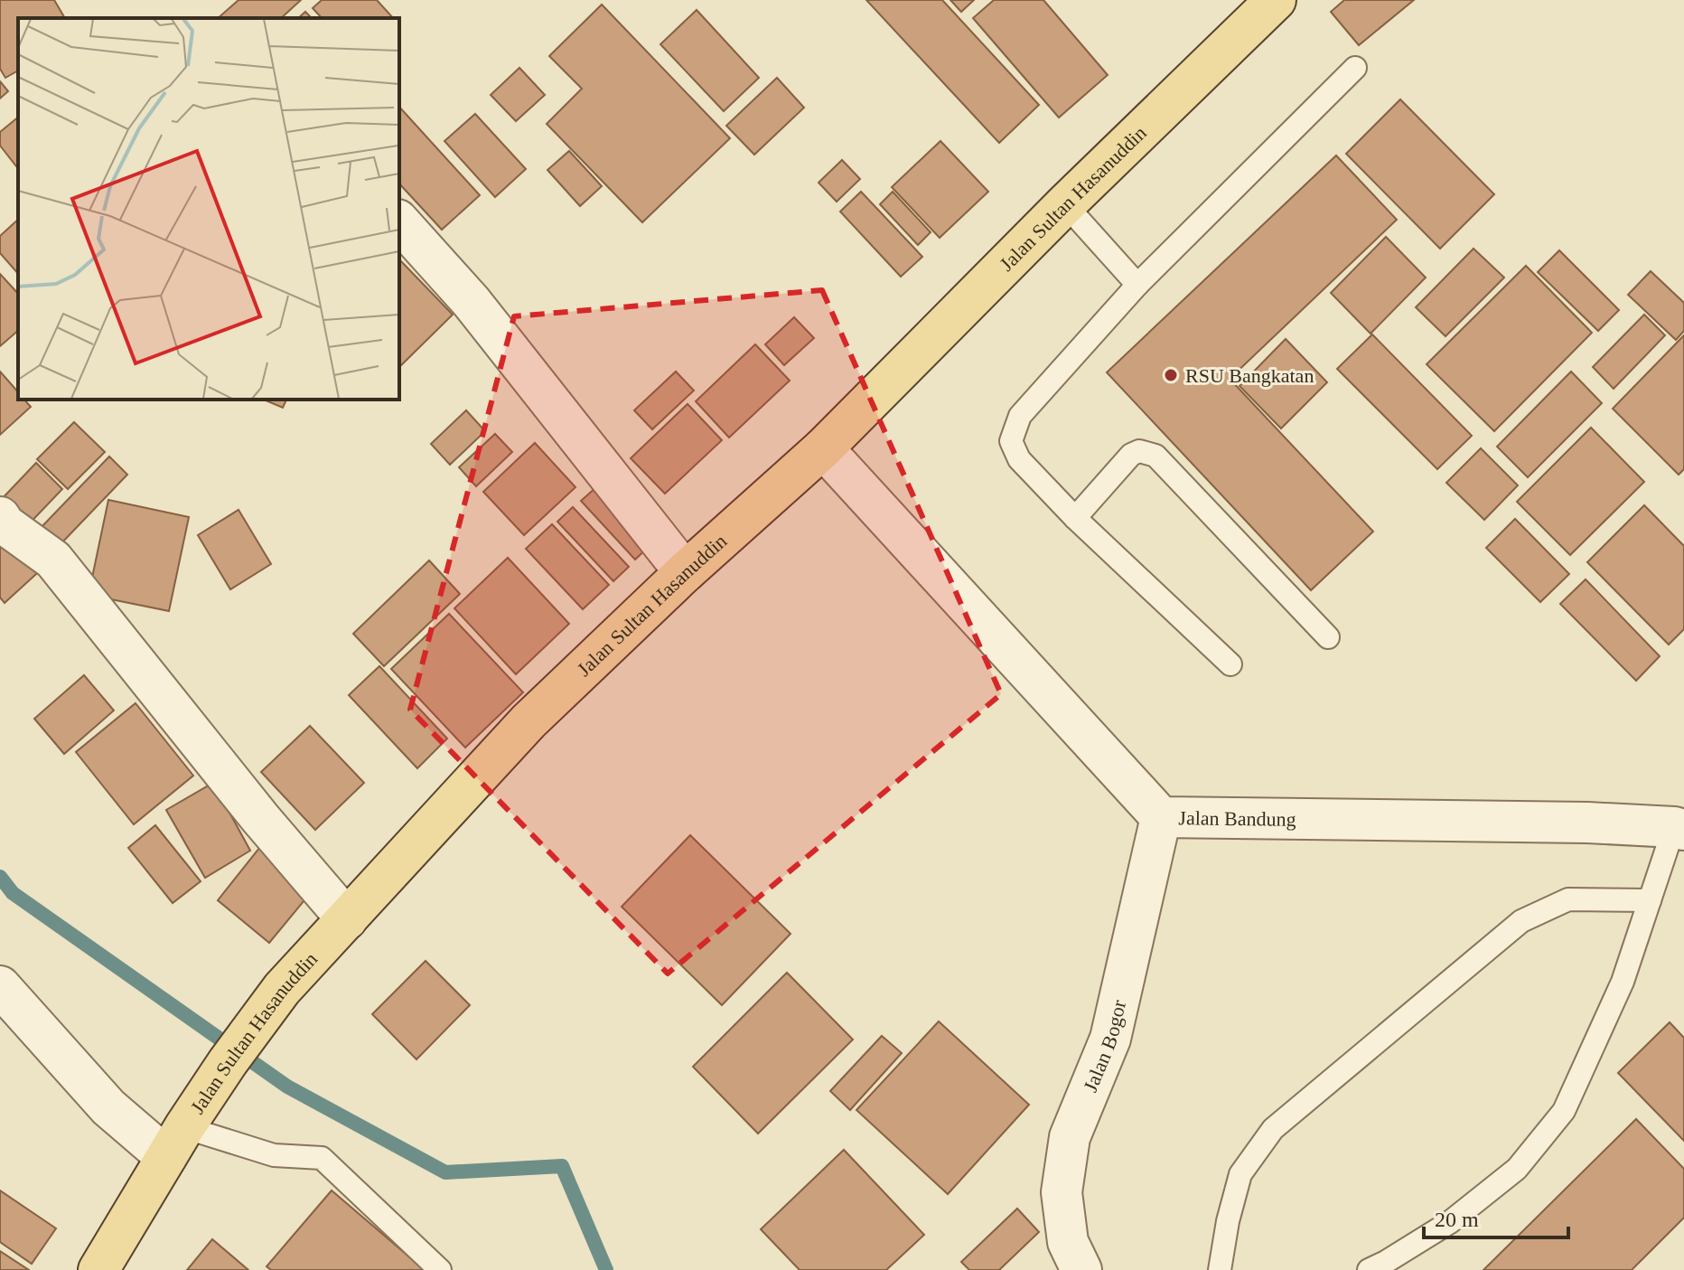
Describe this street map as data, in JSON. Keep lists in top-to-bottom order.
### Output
{
  "streets": {
    "main road": ["Jalan Sultan Hasanuddin"],
    "street": ["Jalan Bandung", "Jalan Bogor"]
  },
  "crossings": [
    ["Jalan Sultan Hasanuddin", "Jalan Bandung"],
    ["Jalan Bandung", "Jalan Bogor"]
  ],
  "places": ["RSU Bangkatan"],
  "scale_bar": "20 m"
}
